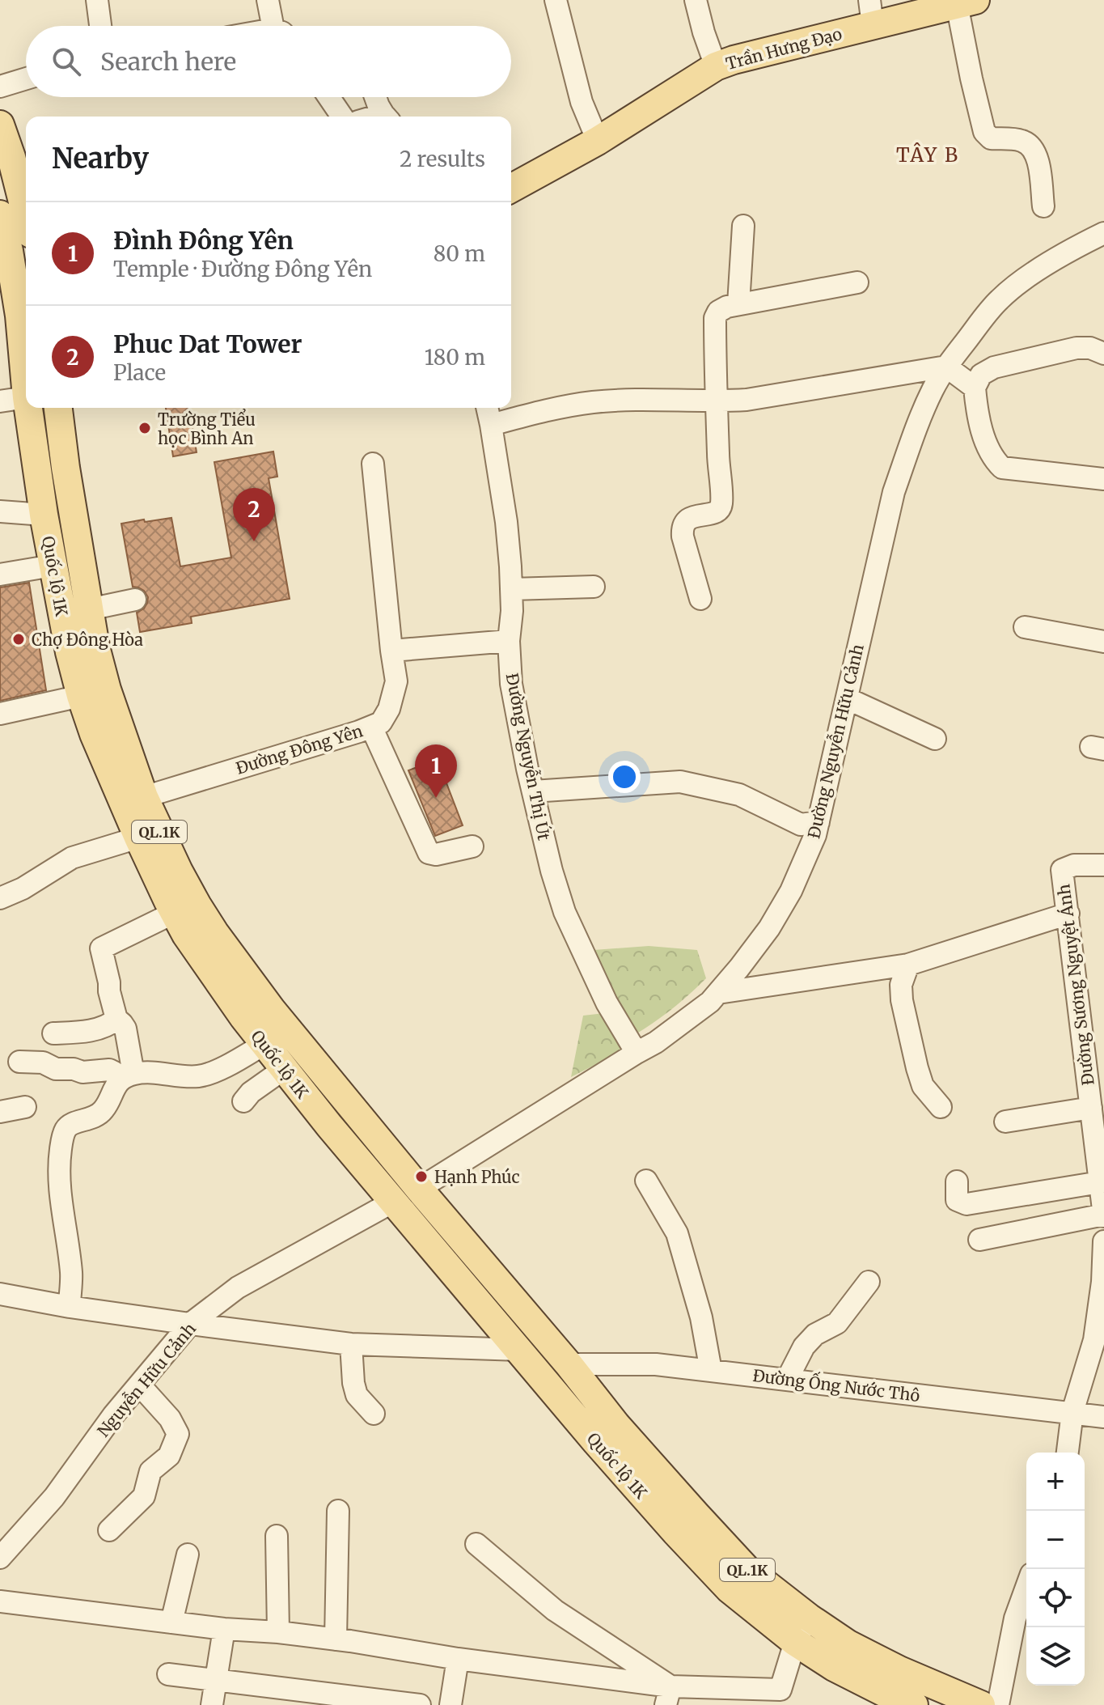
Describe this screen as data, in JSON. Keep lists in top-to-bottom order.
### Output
{
  "streets": {
    "main road": ["Trần Hưng Đạo", "Quốc lộ 1K", "QL.1K"],
    "street": [
      "Đường Nguyễn Hữu Cảnh",
      "Đường Đông Yên",
      "Đường Nguyễn Thị Út",
      "Đường Sương Nguyệt Ánh",
      "Nguyễn Hữu Cảnh",
      "Đường Ống Nước Thô"
    ]
  },
  "crossings": [
    ["Quốc lộ 1K", "Đường Nguyễn Hữu Cảnh"],
    ["Quốc lộ 1K", "Đường Đông Yên"],
    ["Quốc lộ 1K", "Nguyễn Hữu Cảnh"],
    ["Quốc lộ 1K", "Đường Ống Nước Thô"],
    ["Đường Nguyễn Hữu Cảnh", "Đường Nguyễn Thị Út"]
  ],
  "districts": ["TÂY B"],
  "places": ["Trường Tiểu học Bình An", "Chợ Đông Hòa", "Hạnh Phúc"],
  "page": {
    "search": "Search here",
    "heading": ["Nearby", "2 results"],
    "list": [
      {
        "mark": "1",
        "name": "Đình Đông Yên",
        "note": "Temple · Đường Đông Yên",
        "value": "80 m"
      },
      {
        "mark": "2",
        "name": "Phuc Dat Tower",
        "note": "Place",
        "value": "180 m"
      }
    ],
    "pins": ["2", "1"],
    "map_buttons": ["+", "−"]
  }
}
